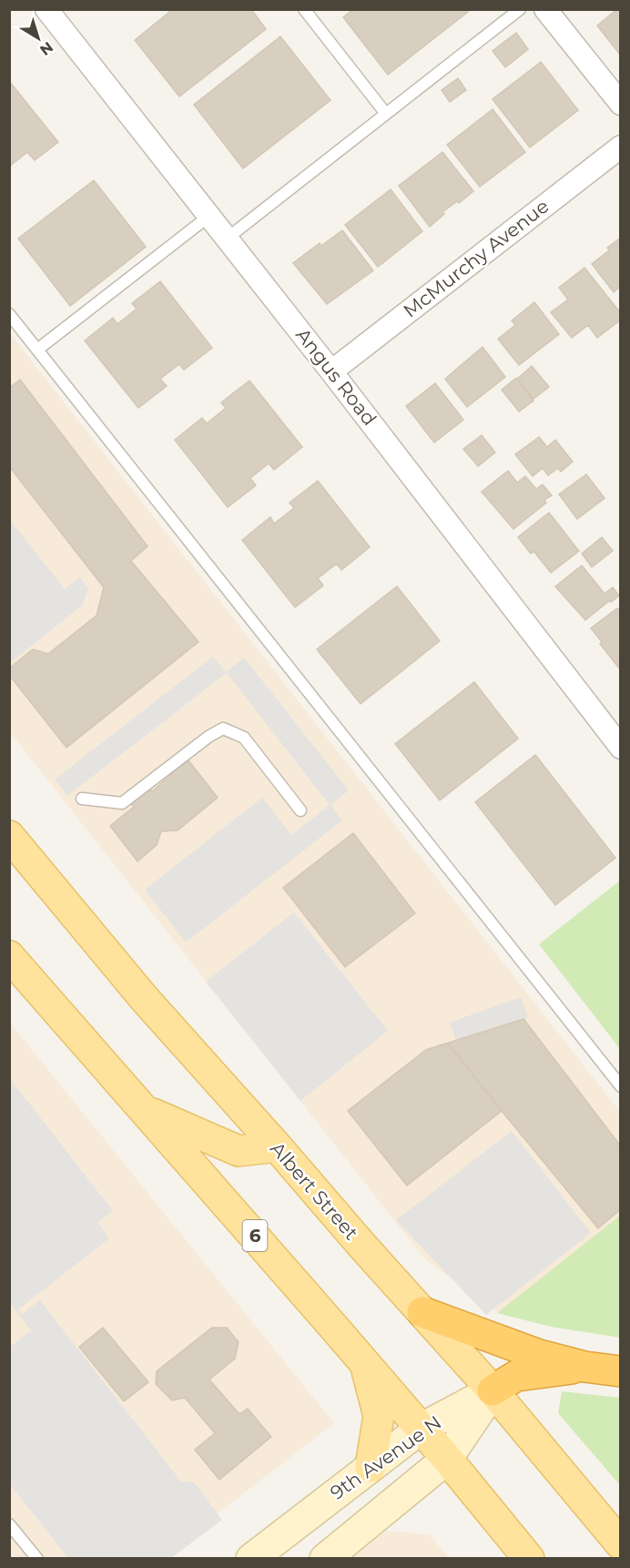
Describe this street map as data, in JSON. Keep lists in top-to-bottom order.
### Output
{
  "streets": {
    "main road": ["Albert Street", "6", "9th Avenue N"],
    "street": ["McMurchy Avenue", "Angus Road"]
  },
  "crossings": [
    ["McMurchy Avenue", "Angus Road"],
    ["Albert Street", "9th Avenue N"],
    ["6", "9th Avenue N"]
  ],
  "north": "bottom right"
}
